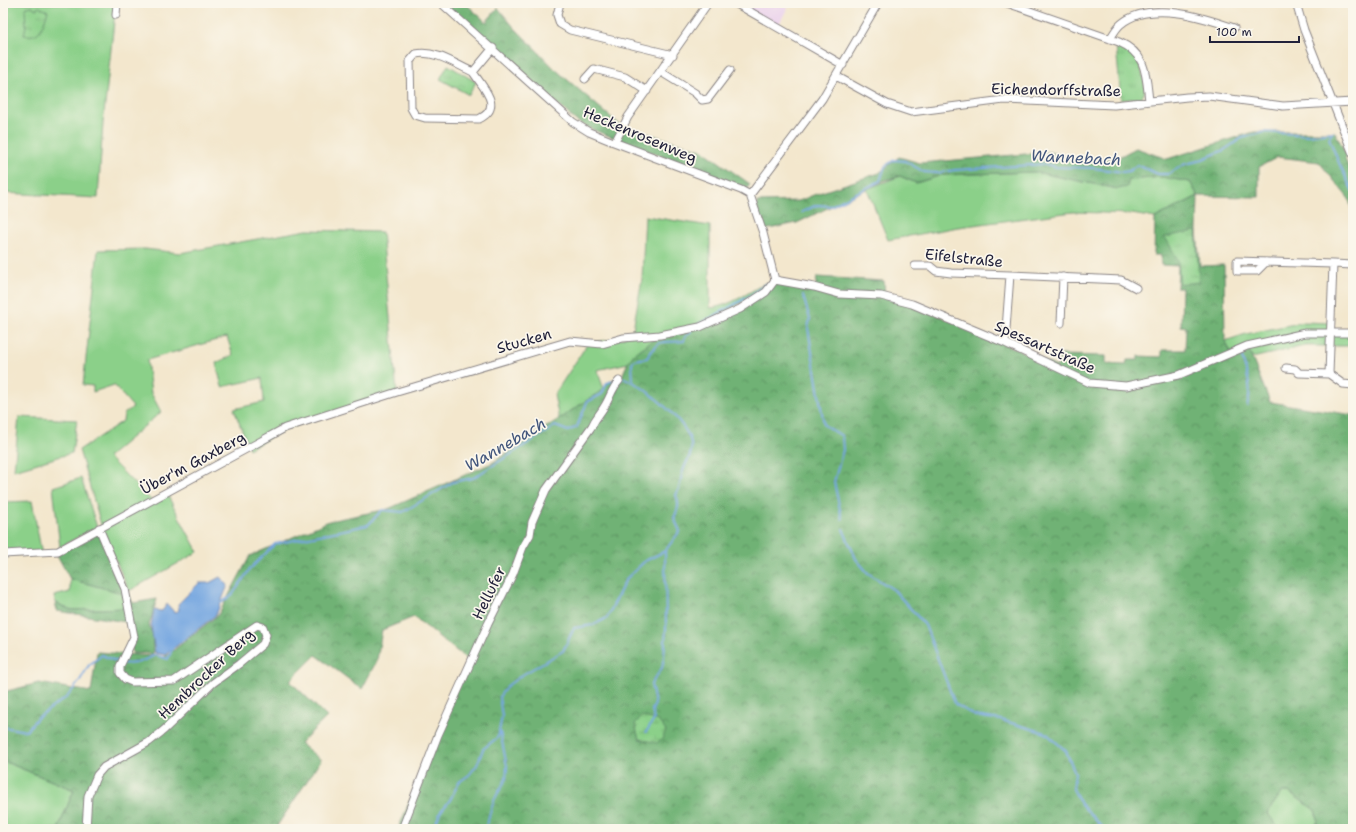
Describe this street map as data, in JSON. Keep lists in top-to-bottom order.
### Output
{
  "streets": {
    "street": [
      "Eichendorffstraße",
      "Heckenrosenweg",
      "Eifelstraße",
      "Stucken",
      "Spessartstraße",
      "Über'm Gaxberg",
      "Hellufer",
      "Hembrocker Berg"
    ]
  },
  "crossings": [
    ["Eifelstraße", "Spessartstraße"],
    ["Stucken", "Spessartstraße"],
    ["Stucken", "Über'm Gaxberg"],
    ["Über'm Gaxberg", "Hembrocker Berg"]
  ],
  "water": ["Wannebach"],
  "scale_bar": "100 m"
}
